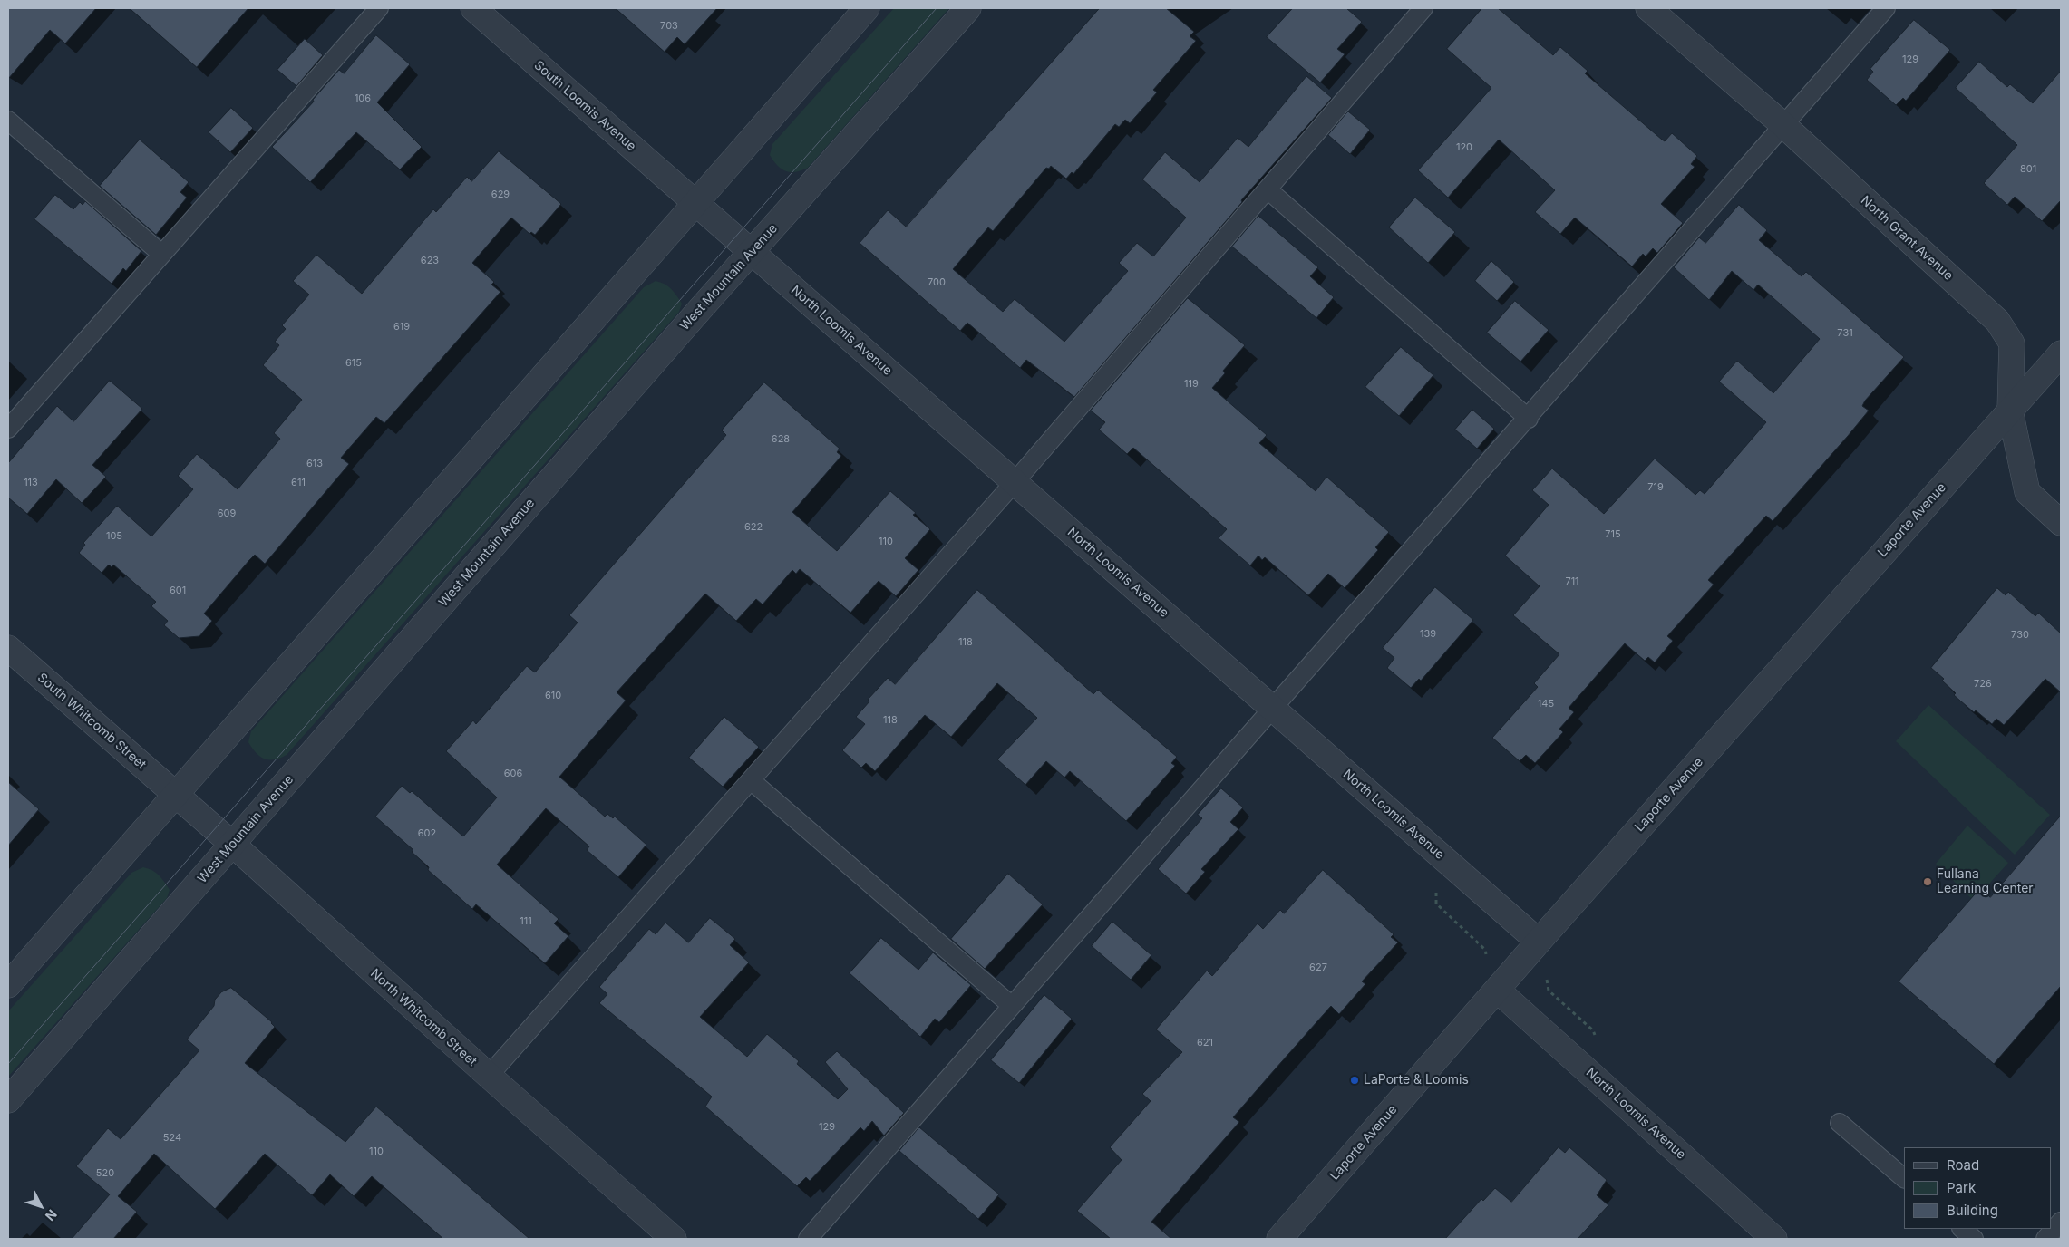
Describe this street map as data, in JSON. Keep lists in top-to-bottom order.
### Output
{
  "streets": {
    "street": [
      "South Loomis Avenue",
      "North Grant Avenue",
      "West Mountain Avenue",
      "North Loomis Avenue",
      "Laporte Avenue",
      "South Whitcomb Street",
      "North Whitcomb Street"
    ]
  },
  "crossings": [
    ["South Loomis Avenue", "North Loomis Avenue"],
    ["North Grant Avenue", "Laporte Avenue"],
    ["West Mountain Avenue", "North Loomis Avenue"],
    ["West Mountain Avenue", "North Whitcomb Street"],
    ["North Loomis Avenue", "Laporte Avenue"],
    ["South Whitcomb Street", "North Whitcomb Street"]
  ],
  "places": ["Fullana Learning Center", "LaPorte & Loomis"],
  "house_numbers": [
    "703",
    "129",
    "106",
    "120",
    "801",
    "629",
    "623",
    "700",
    "619",
    "731",
    "615",
    "119",
    "628",
    "613",
    "113",
    "611",
    "719",
    "609",
    "622",
    "715",
    "105",
    "110",
    "711",
    "601",
    "139",
    "730",
    "118",
    "726",
    "610",
    "145",
    "118",
    "606",
    "602",
    "111",
    "627",
    "621",
    "129",
    "524",
    "110",
    "520"
  ],
  "legend": ["Road", "Park", "Building"],
  "north": "bottom right"
}
